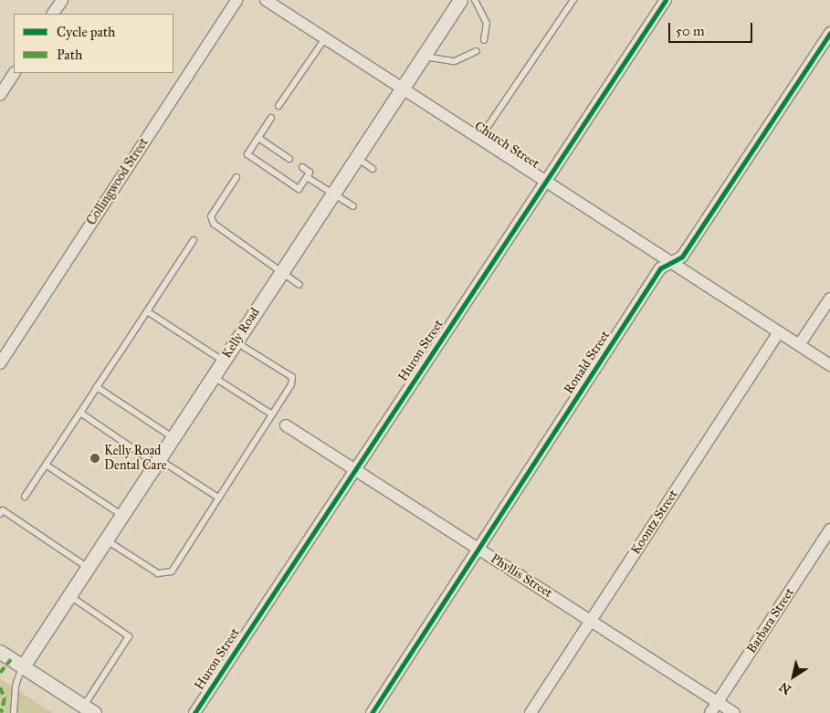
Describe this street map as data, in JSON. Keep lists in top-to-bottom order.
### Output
{
  "streets": {
    "street": [
      "Church Street",
      "Collingwood Street",
      "Kelly Road",
      "Huron Street",
      "Ronald Street",
      "Koontz Street",
      "Phyllis Street",
      "Barbara Street"
    ]
  },
  "crossings": [
    ["Church Street", "Kelly Road"],
    ["Church Street", "Huron Street"],
    ["Church Street", "Ronald Street"],
    ["Church Street", "Koontz Street"],
    ["Huron Street", "Phyllis Street"],
    ["Ronald Street", "Phyllis Street"],
    ["Koontz Street", "Phyllis Street"],
    ["Phyllis Street", "Barbara Street"]
  ],
  "places": ["Kelly Road Dental Care"],
  "legend": ["Cycle path", "Path"],
  "scale_bar": "50 m",
  "north": "bottom left"
}
